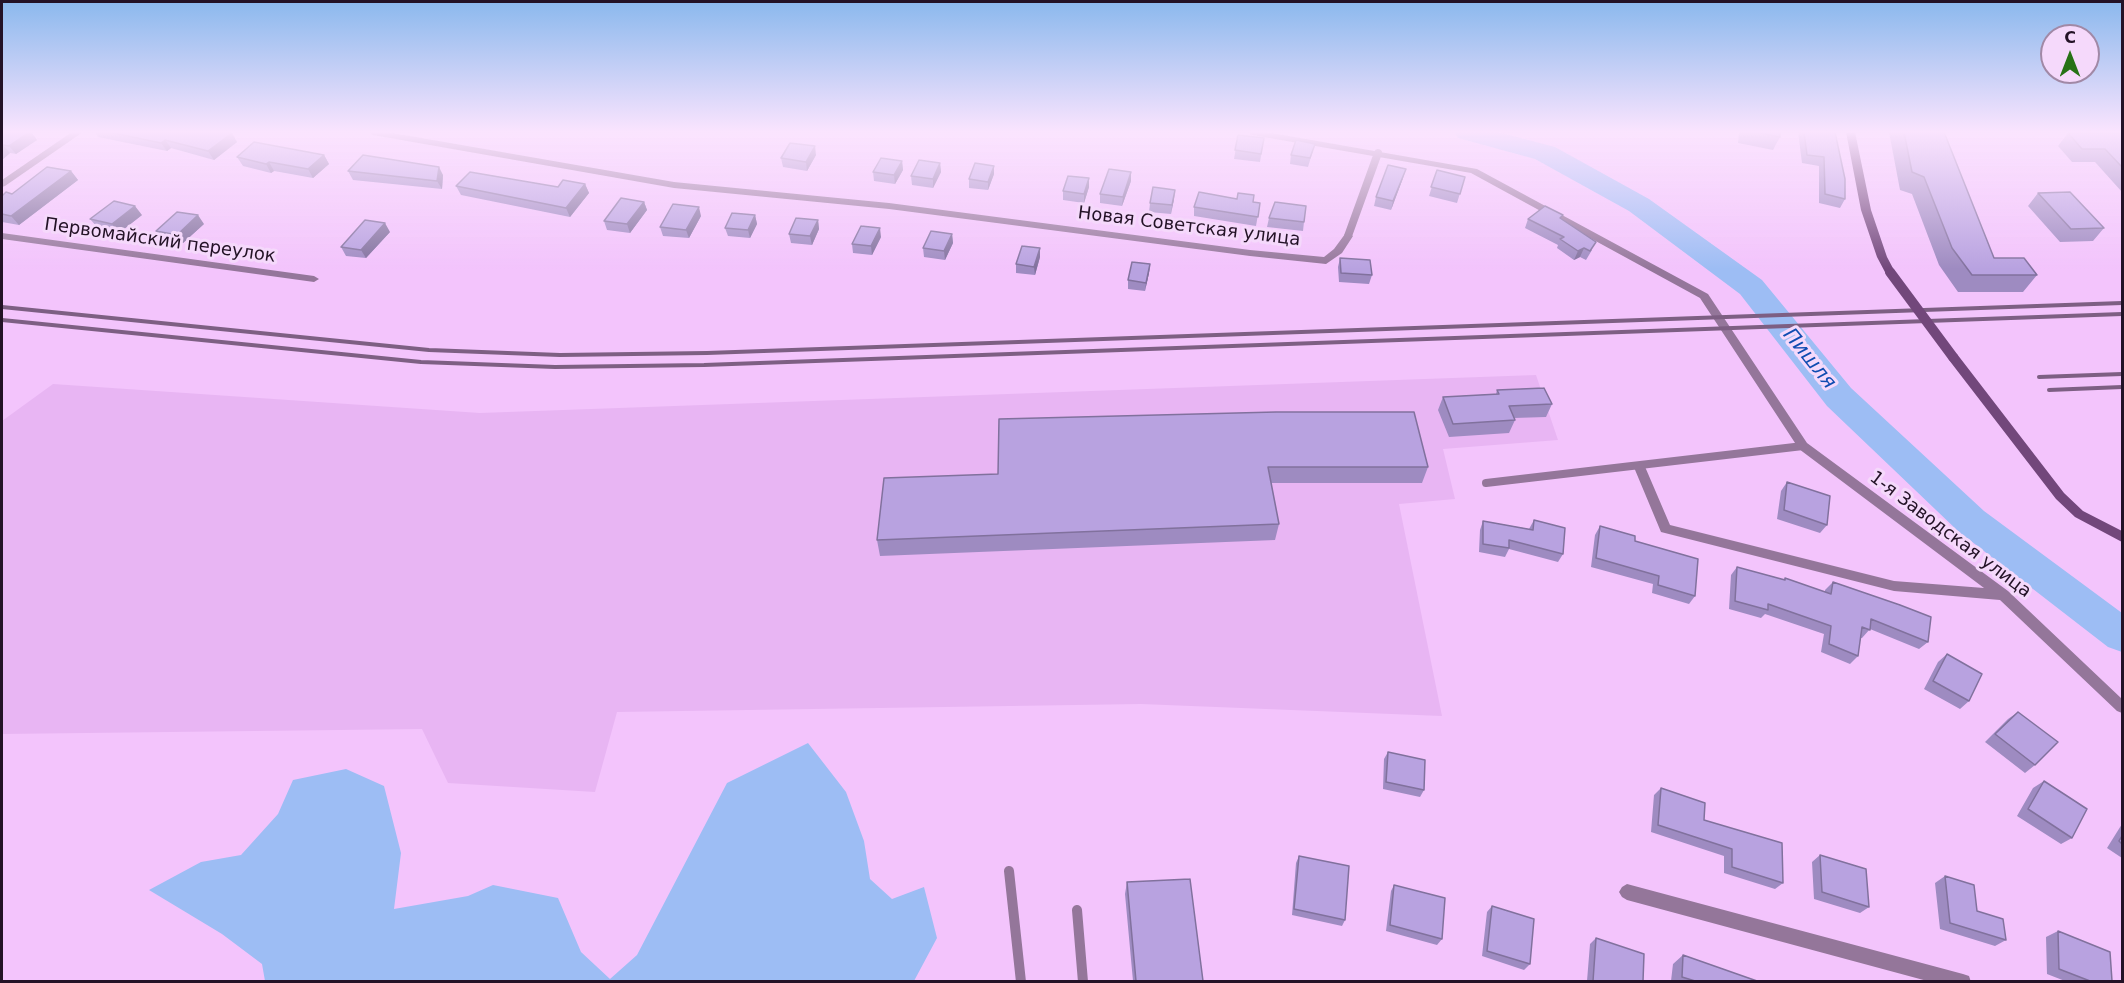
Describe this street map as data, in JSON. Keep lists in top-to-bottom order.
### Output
{
  "streets": {
    "street": ["Новая Советская улица", "Первомайский переулок", "1-я Заводская улица"]
  },
  "water": ["Пишля"],
  "north": "top"
}
